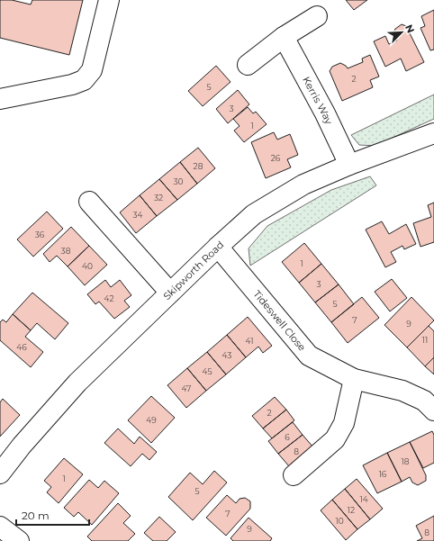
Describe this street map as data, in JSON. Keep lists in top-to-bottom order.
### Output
{
  "streets": {
    "street": ["Kerris Way", "Skipworth Road", "Tideswell Close"]
  },
  "crossings": [
    ["Kerris Way", "Skipworth Road"],
    ["Skipworth Road", "Tideswell Close"]
  ],
  "house_numbers": [
    "2",
    "5",
    "3",
    "1",
    "26",
    "28",
    "30",
    "32",
    "34",
    "36",
    "38",
    "1",
    "40",
    "3",
    "42",
    "5",
    "7",
    "9",
    "11",
    "41",
    "46",
    "43",
    "45",
    "47",
    "2",
    "49",
    "6",
    "8",
    "18",
    "16",
    "1",
    "5",
    "14",
    "12",
    "7",
    "10",
    "9",
    "8"
  ],
  "scale_bar": "20 m",
  "north": "top right"
}
